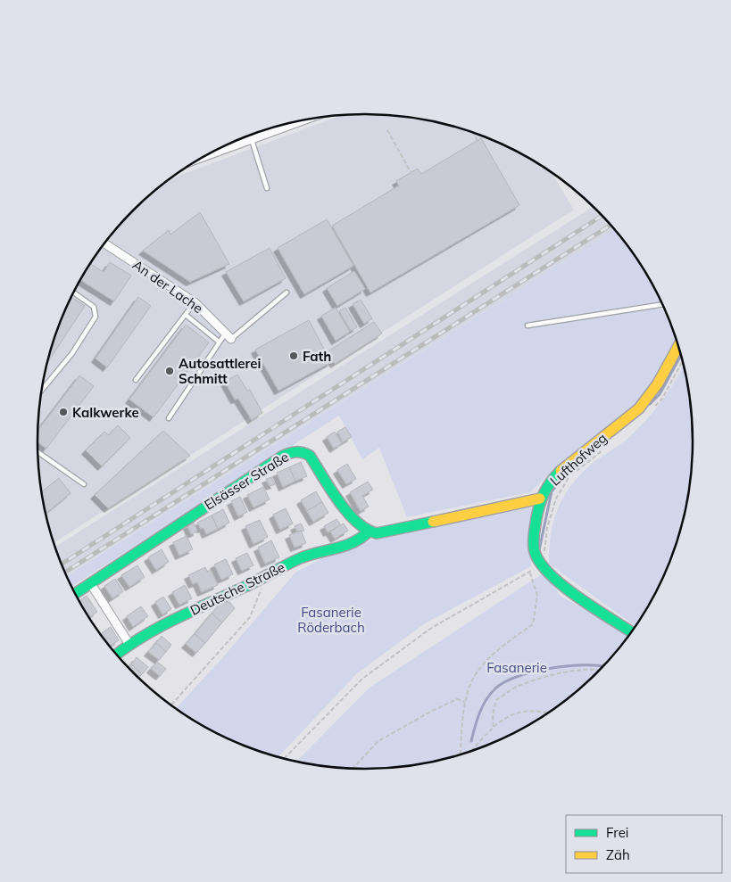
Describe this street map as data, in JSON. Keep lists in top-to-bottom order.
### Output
{
  "streets": {
    "street": [
      "An der Lache",
      "Lufthofweg",
      "Elsässer Straße",
      "Deutsche Straße"
    ]
  },
  "crossings": [
    ["Elsässer Straße", "Deutsche Straße"]
  ],
  "parks": ["Fasanerie Röderbach", "Fasanerie"],
  "places": ["Fath", "Autosattlerei Schmitt", "Kalkwerke"],
  "legend": ["Frei", "Zäh"]
}
